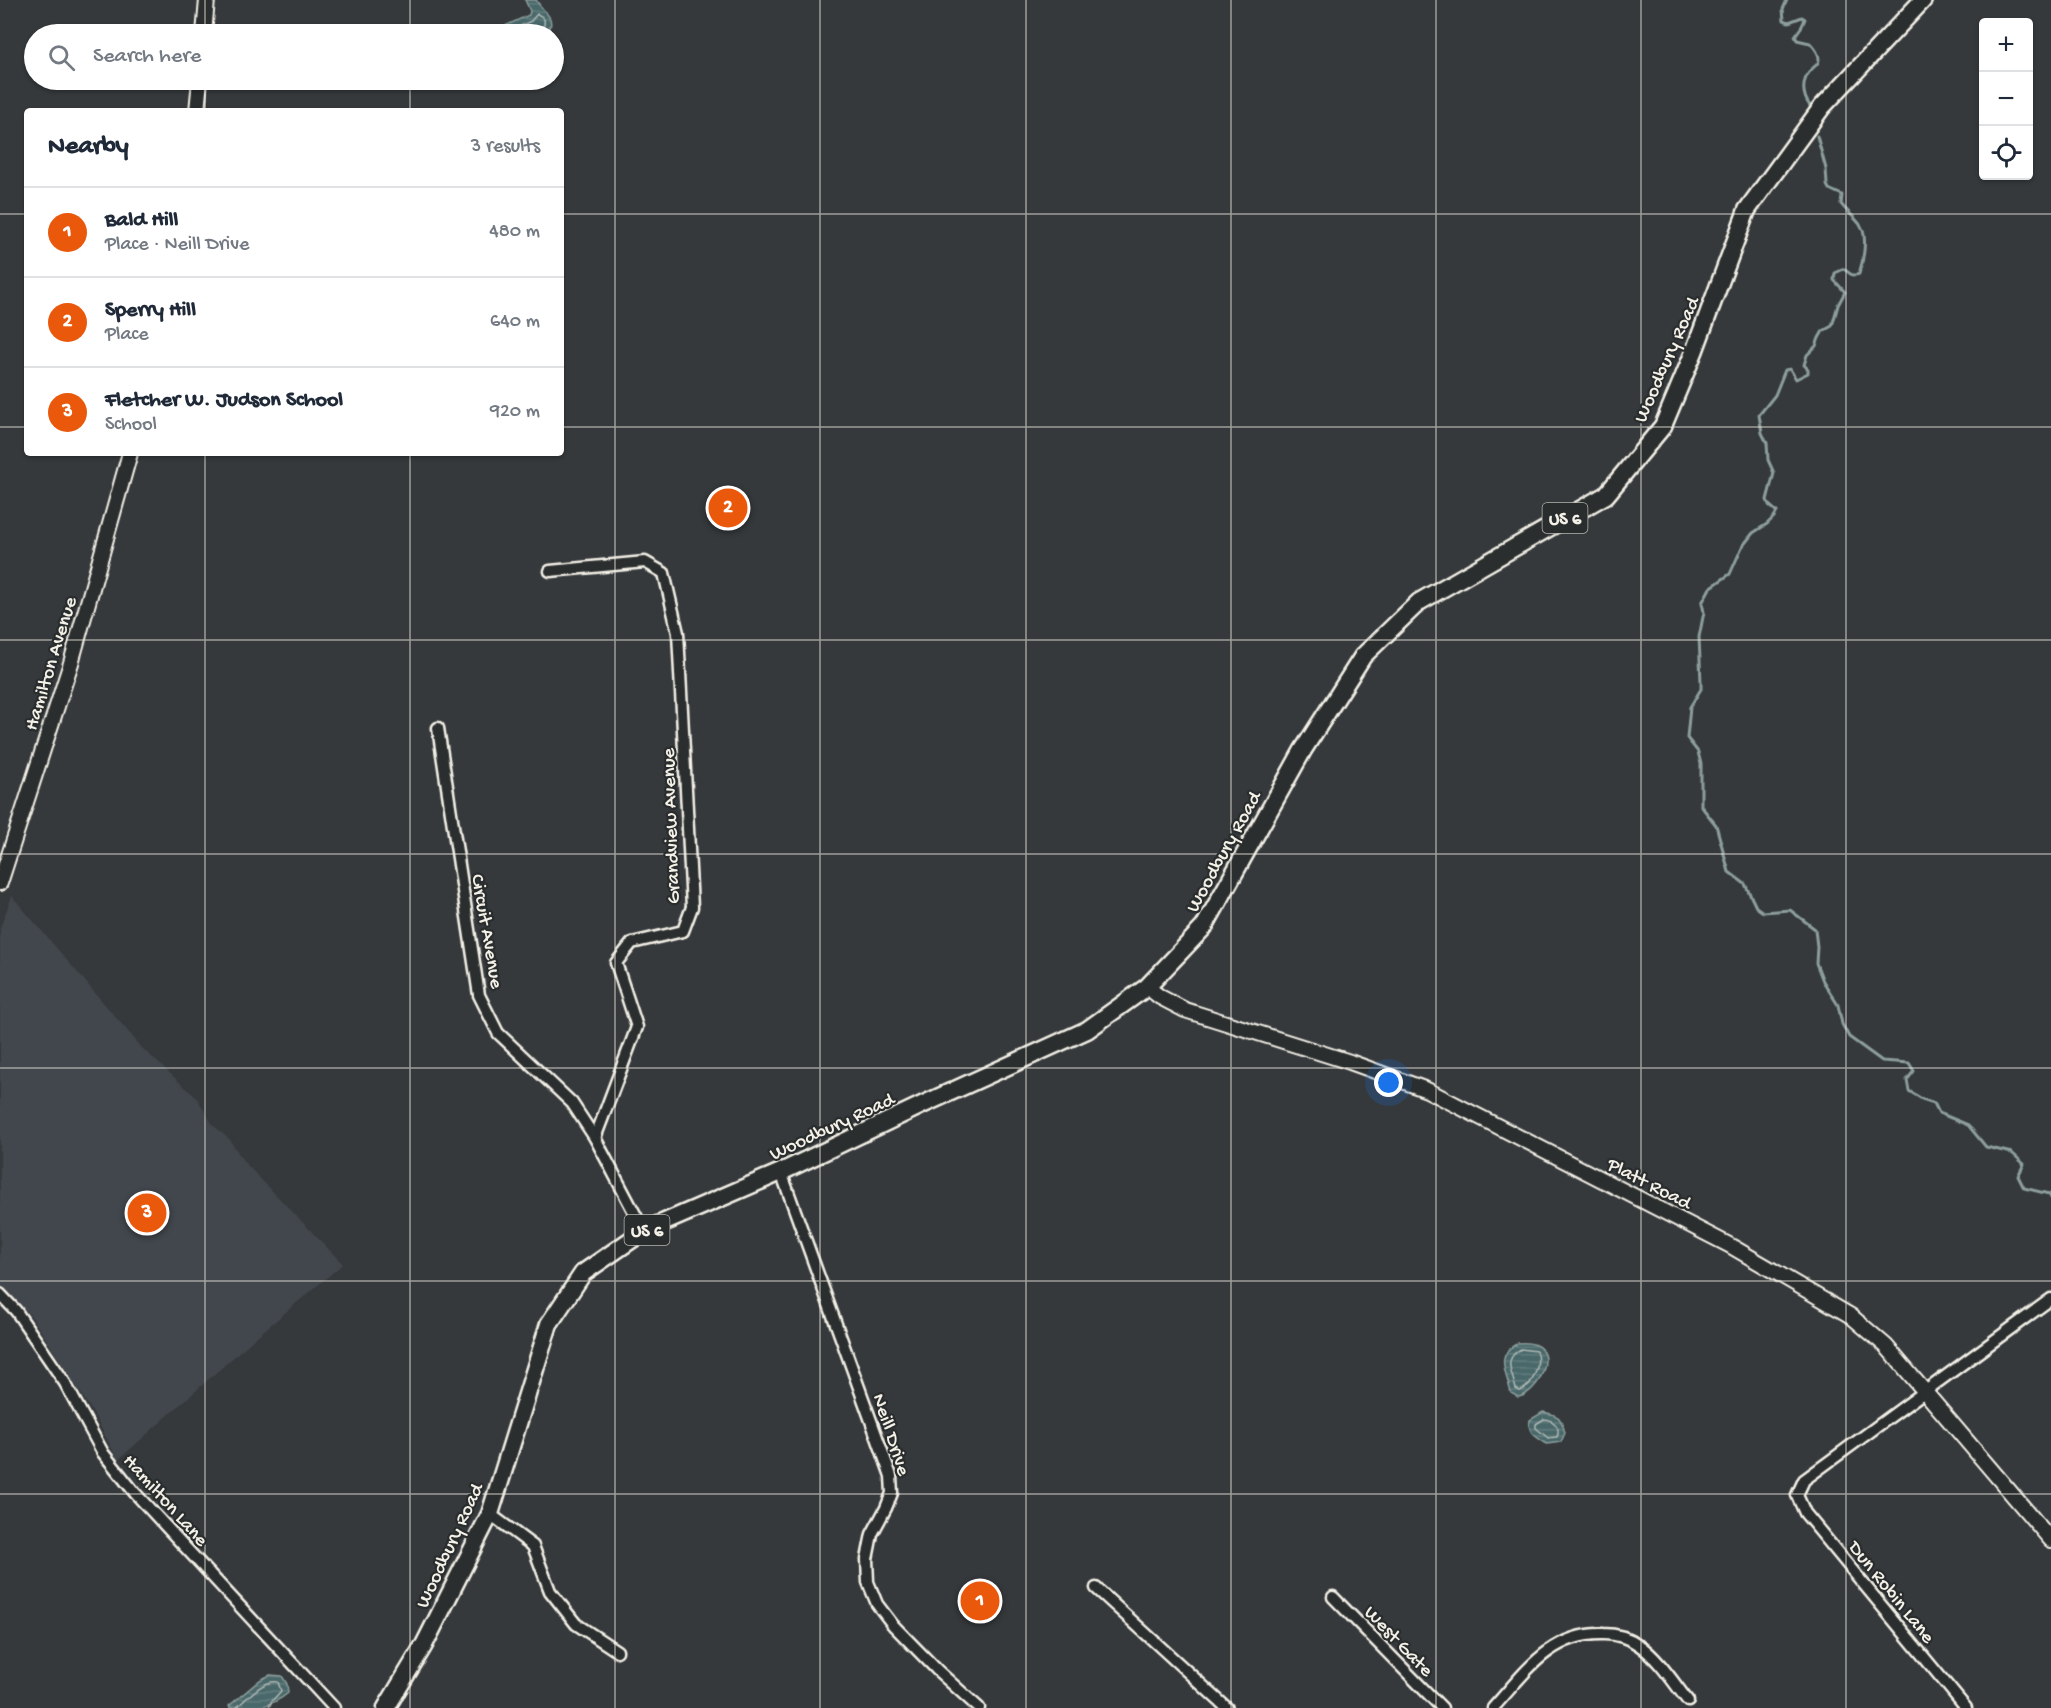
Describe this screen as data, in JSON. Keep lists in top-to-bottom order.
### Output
{
  "streets": {
    "main road": ["Woodbury Road", "US 6"],
    "street": [
      "Hamilton Avenue",
      "Grandview Avenue",
      "Circuit Avenue",
      "Platt Road",
      "Neill Drive",
      "Hamilton Lane",
      "Dun Robin Lane",
      "West Gate"
    ]
  },
  "crossings": [
    ["Woodbury Road", "Circuit Avenue"],
    ["Woodbury Road", "Platt Road"],
    ["Woodbury Road", "Neill Drive"],
    ["Grandview Avenue", "Circuit Avenue"],
    ["Platt Road", "Dun Robin Lane"]
  ],
  "page": {
    "map_buttons": ["+", "−"],
    "search": "Search here",
    "heading": ["Nearby", "3 results"],
    "list": [
      {
        "mark": "1",
        "name": "Bald Hill",
        "note": "Place · Neill Drive",
        "value": "480 m"
      },
      {
        "mark": "2",
        "name": "Sperry Hill",
        "note": "Place",
        "value": "640 m"
      },
      {
        "mark": "3",
        "name": "Fletcher W. Judson School",
        "note": "School",
        "value": "920 m"
      }
    ],
    "pins": ["2", "3", "1"]
  }
}
